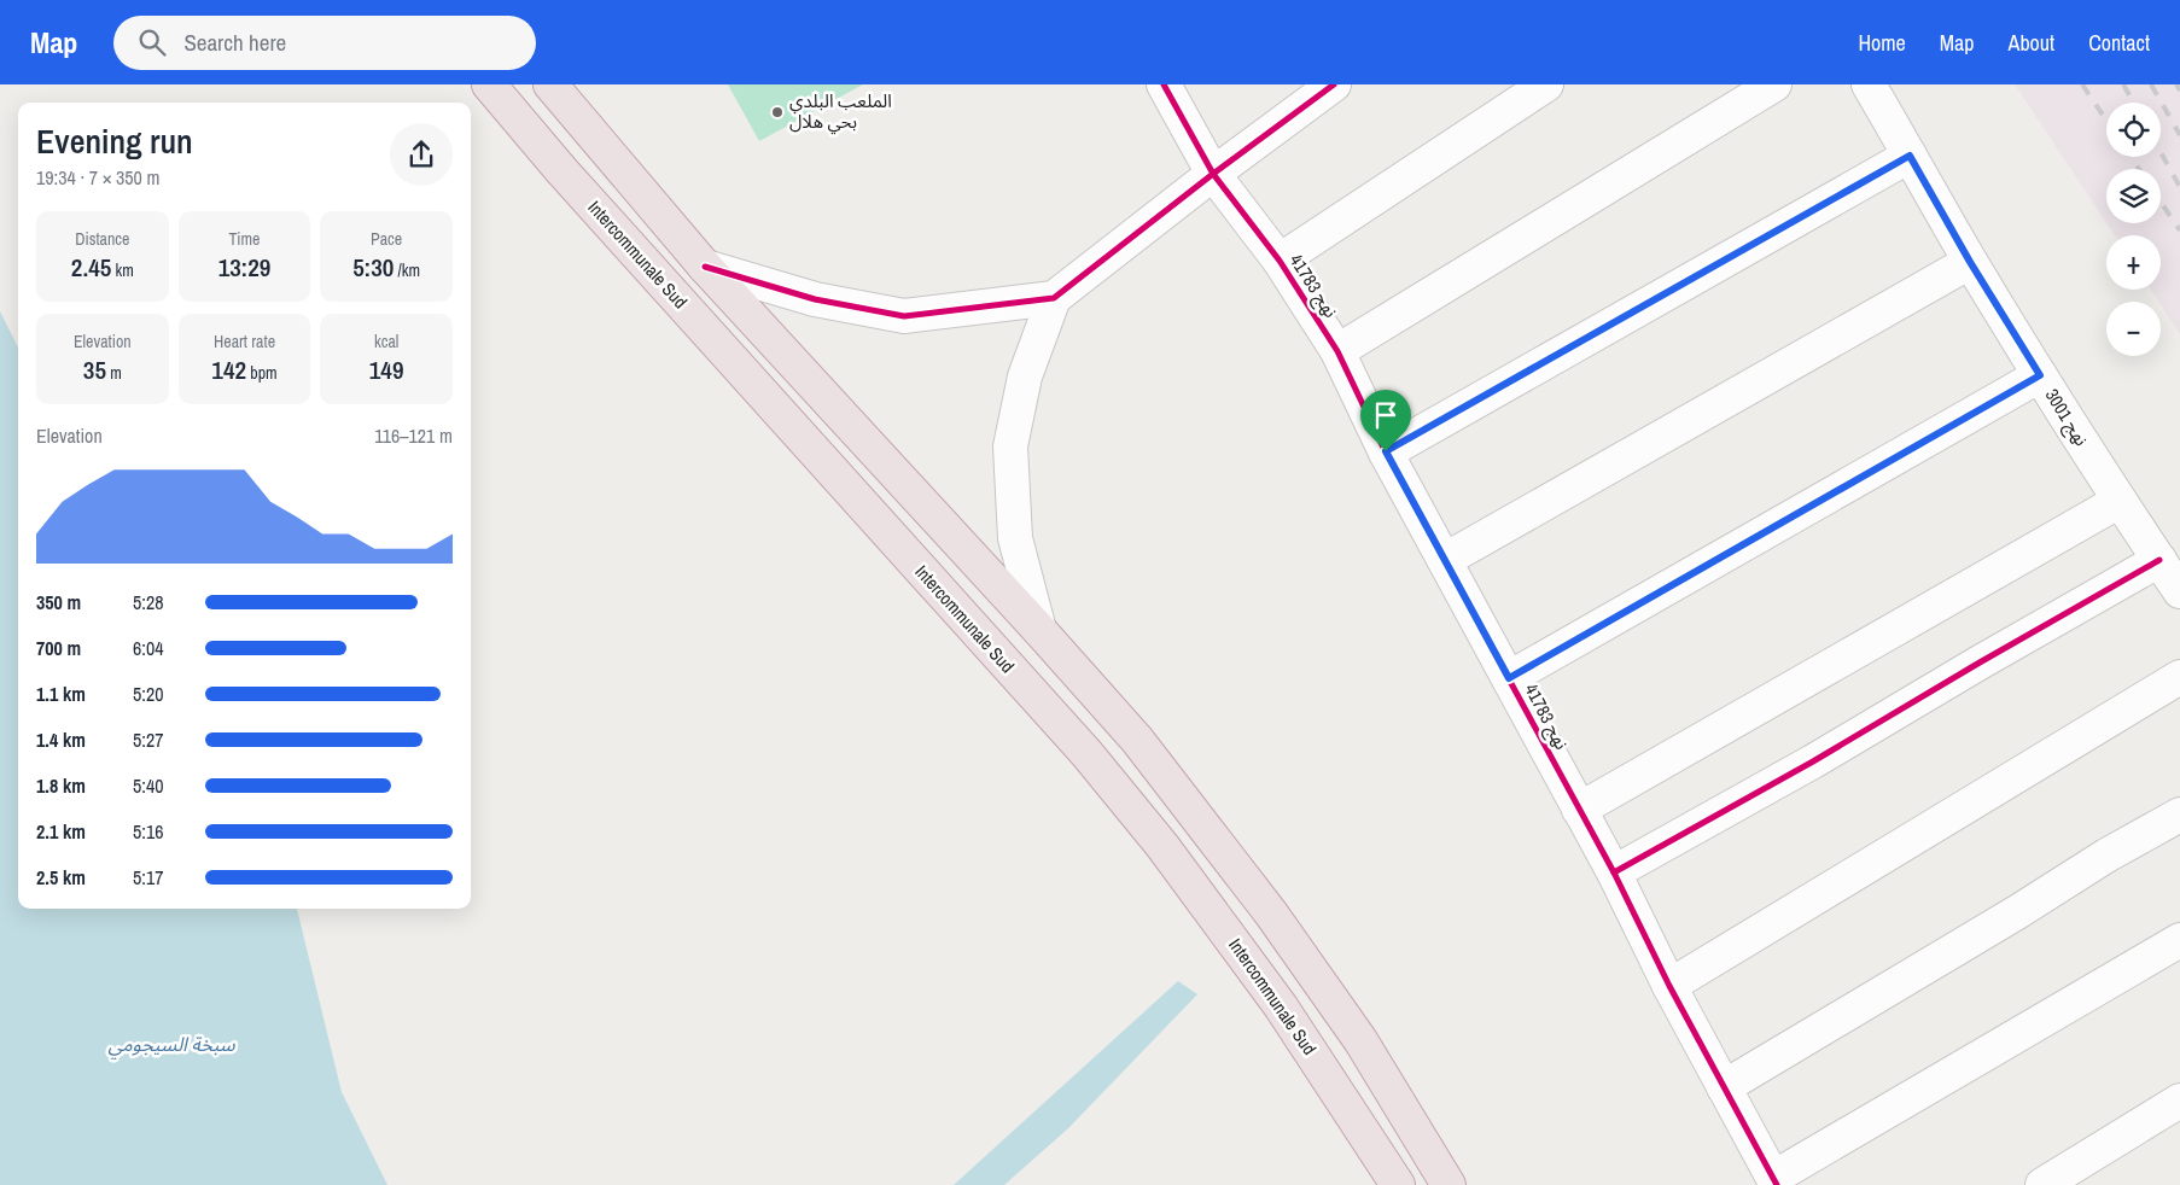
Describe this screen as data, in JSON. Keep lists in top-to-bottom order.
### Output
{
  "streets": {
    "highway": ["Intercommunale Sud"],
    "street": ["نهج 41783", "نهج 3001"]
  },
  "water": ["سبخة السيجومي"],
  "places": ["الملعب البلدي بحي هلال"],
  "page": {
    "header": "Map",
    "search": "Search here",
    "nav": [
      "Home",
      "Map",
      "About",
      "Contact"
    ],
    "map_buttons": ["+", "−"],
    "heading": ["Evening run", "19:34 · 7 × 350 m"],
    "stats": [
      ["Distance", "2.45 km"],
      ["Time", "13:29"],
      ["Pace", "5:30 /km"],
      ["Elevation", "35 m"],
      ["Heart rate", "142 bpm"],
      ["kcal", "149"]
    ],
    "chart": ["Elevation", "116–121 m"],
    "list": [
      {
        "name": "350 m",
        "note": "5:28"
      },
      {
        "name": "700 m",
        "note": "6:04"
      },
      {
        "name": "1.1 km",
        "note": "5:20"
      },
      {
        "name": "1.4 km",
        "note": "5:27"
      },
      {
        "name": "1.8 km",
        "note": "5:40"
      },
      {
        "name": "2.1 km",
        "note": "5:16"
      },
      {
        "name": "2.5 km",
        "note": "5:17"
      }
    ]
  }
}
